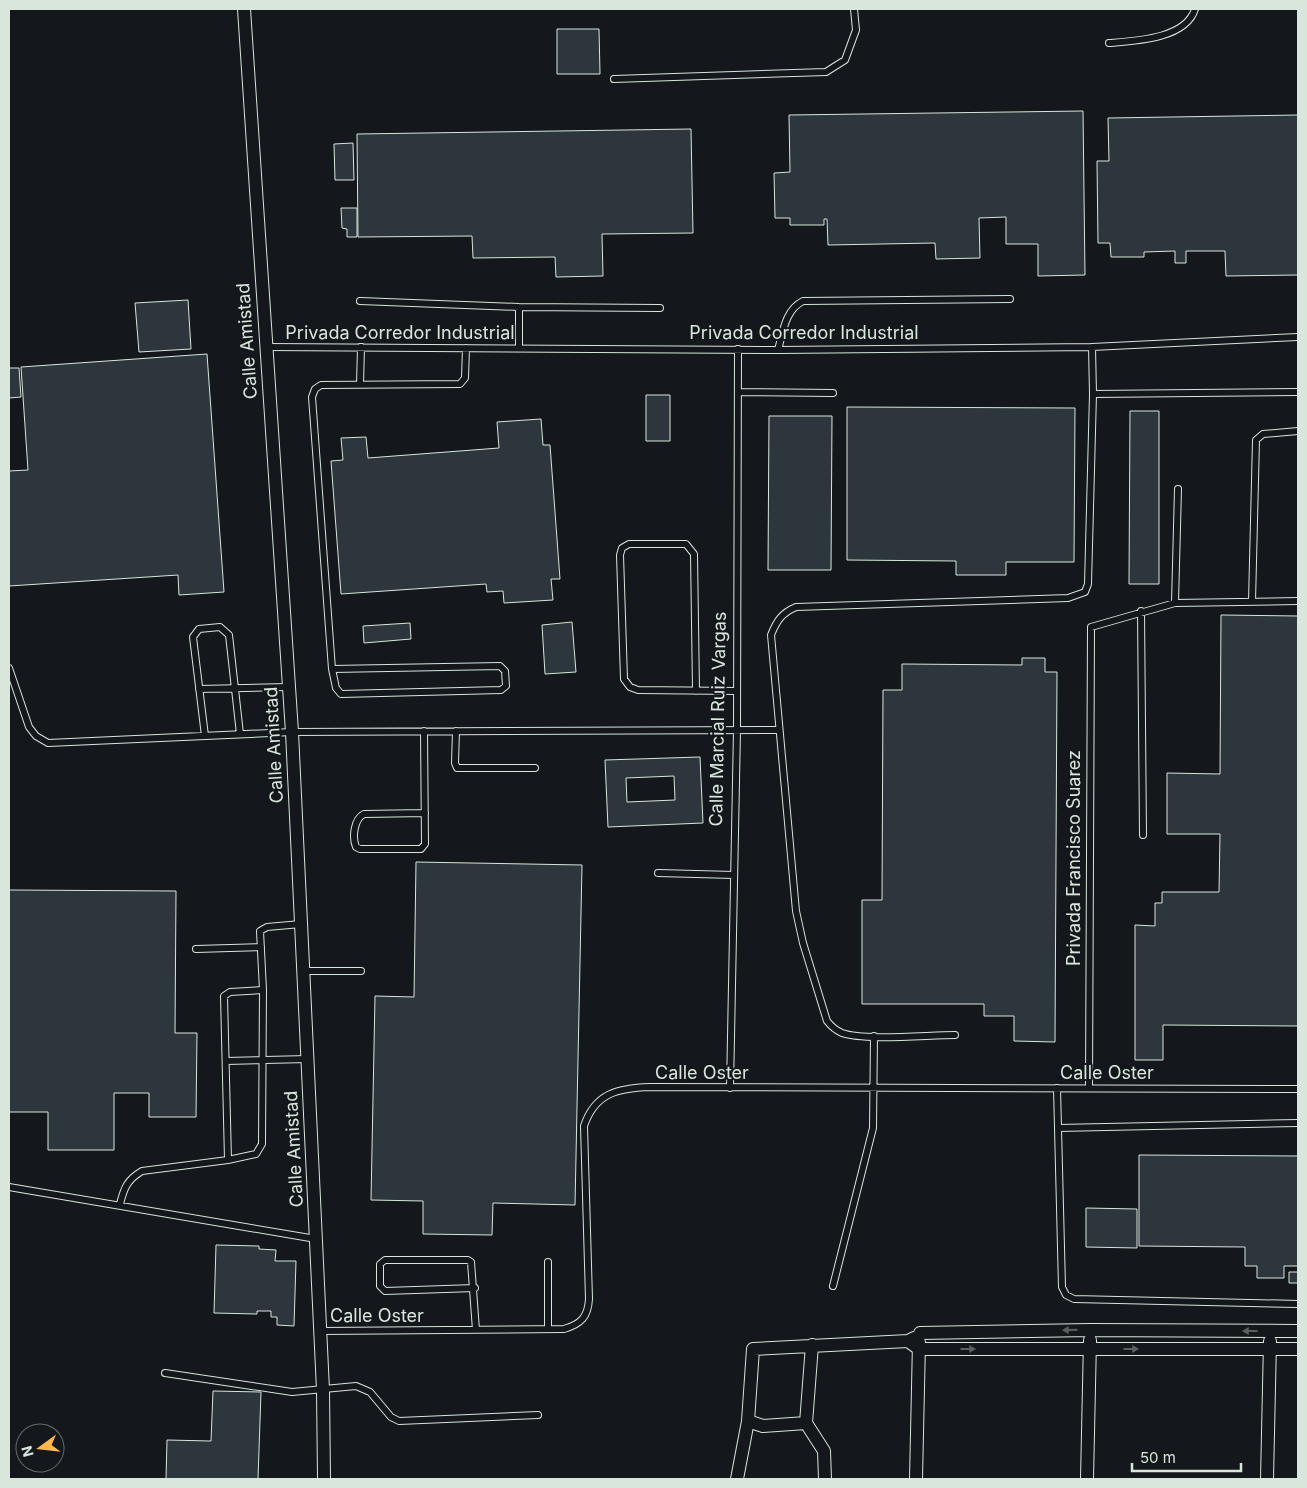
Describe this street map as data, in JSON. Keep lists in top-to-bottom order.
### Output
{
  "streets": {
    "street": ["Calle Amistad"],
    "lane": [
      "Privada Corredor Industrial",
      "Calle Marcial Ruiz Vargas",
      "Privada Francisco Suarez",
      "Calle Oster"
    ]
  },
  "crossings": [
    ["Privada Corredor Industrial", "Calle Amistad"],
    ["Privada Corredor Industrial", "Calle Marcial Ruiz Vargas"],
    ["Calle Amistad", "Calle Oster"],
    ["Calle Marcial Ruiz Vargas", "Calle Oster"],
    ["Privada Francisco Suarez", "Calle Oster"]
  ],
  "scale_bar": "50 m",
  "north": "left"
}
